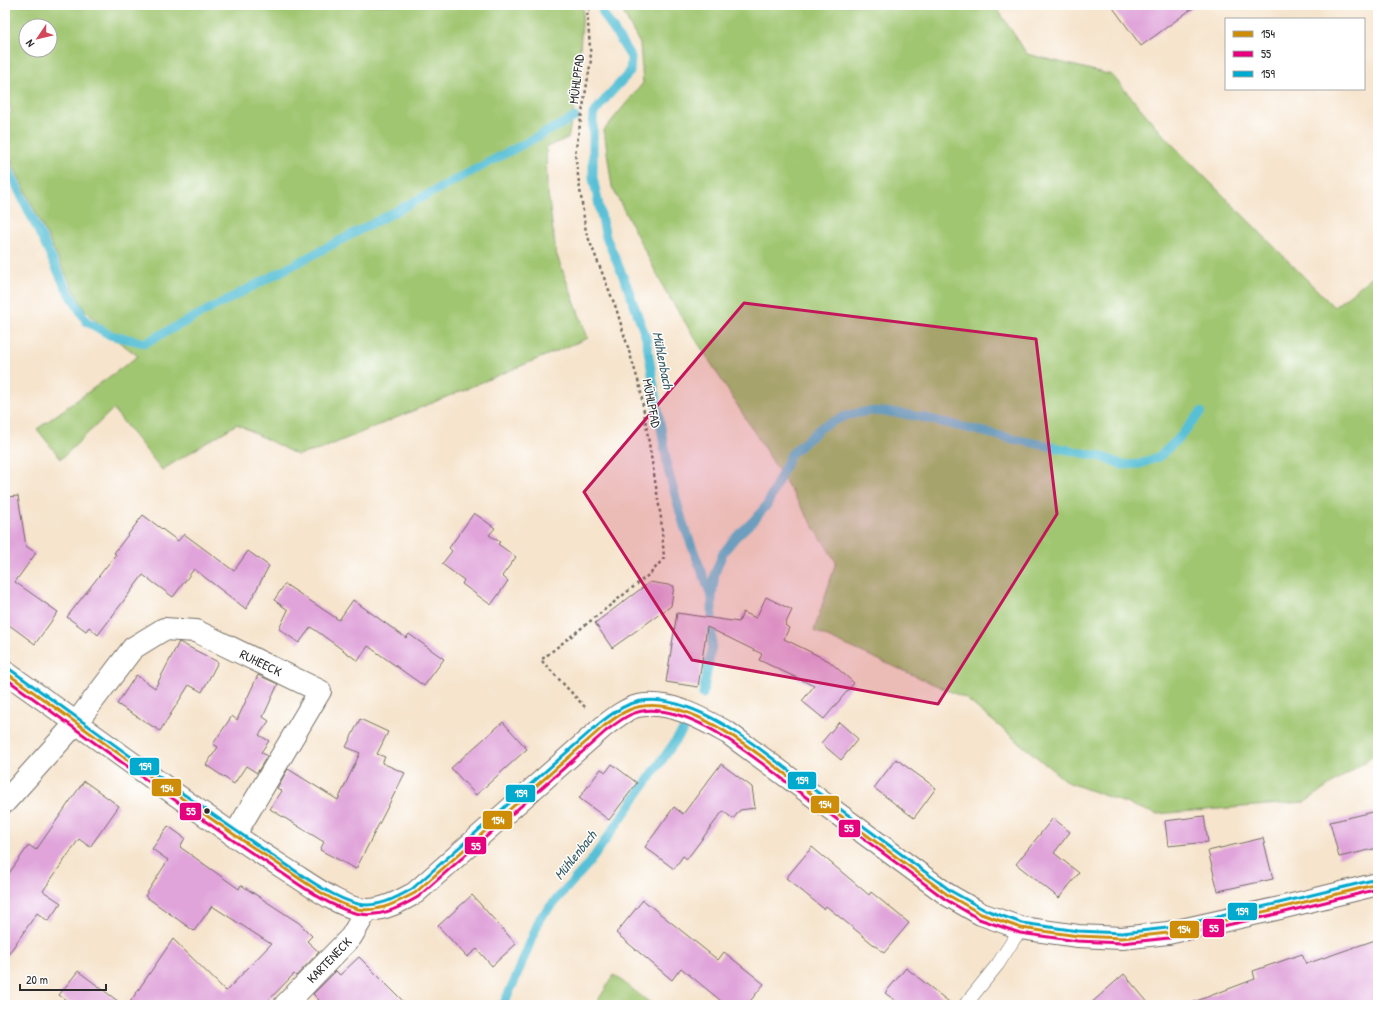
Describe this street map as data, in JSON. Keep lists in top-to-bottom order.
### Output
{
  "streets": {
    "street": ["RUHEECK", "KARTENECK"],
    "path": ["MÜHLPFAD"]
  },
  "water": ["Mühlenbach"],
  "lines": ["transit line 159", "transit line 154", "transit line 55"],
  "legend": ["154", "55", "159"],
  "scale_bar": "20 m",
  "north": "bottom left"
}
